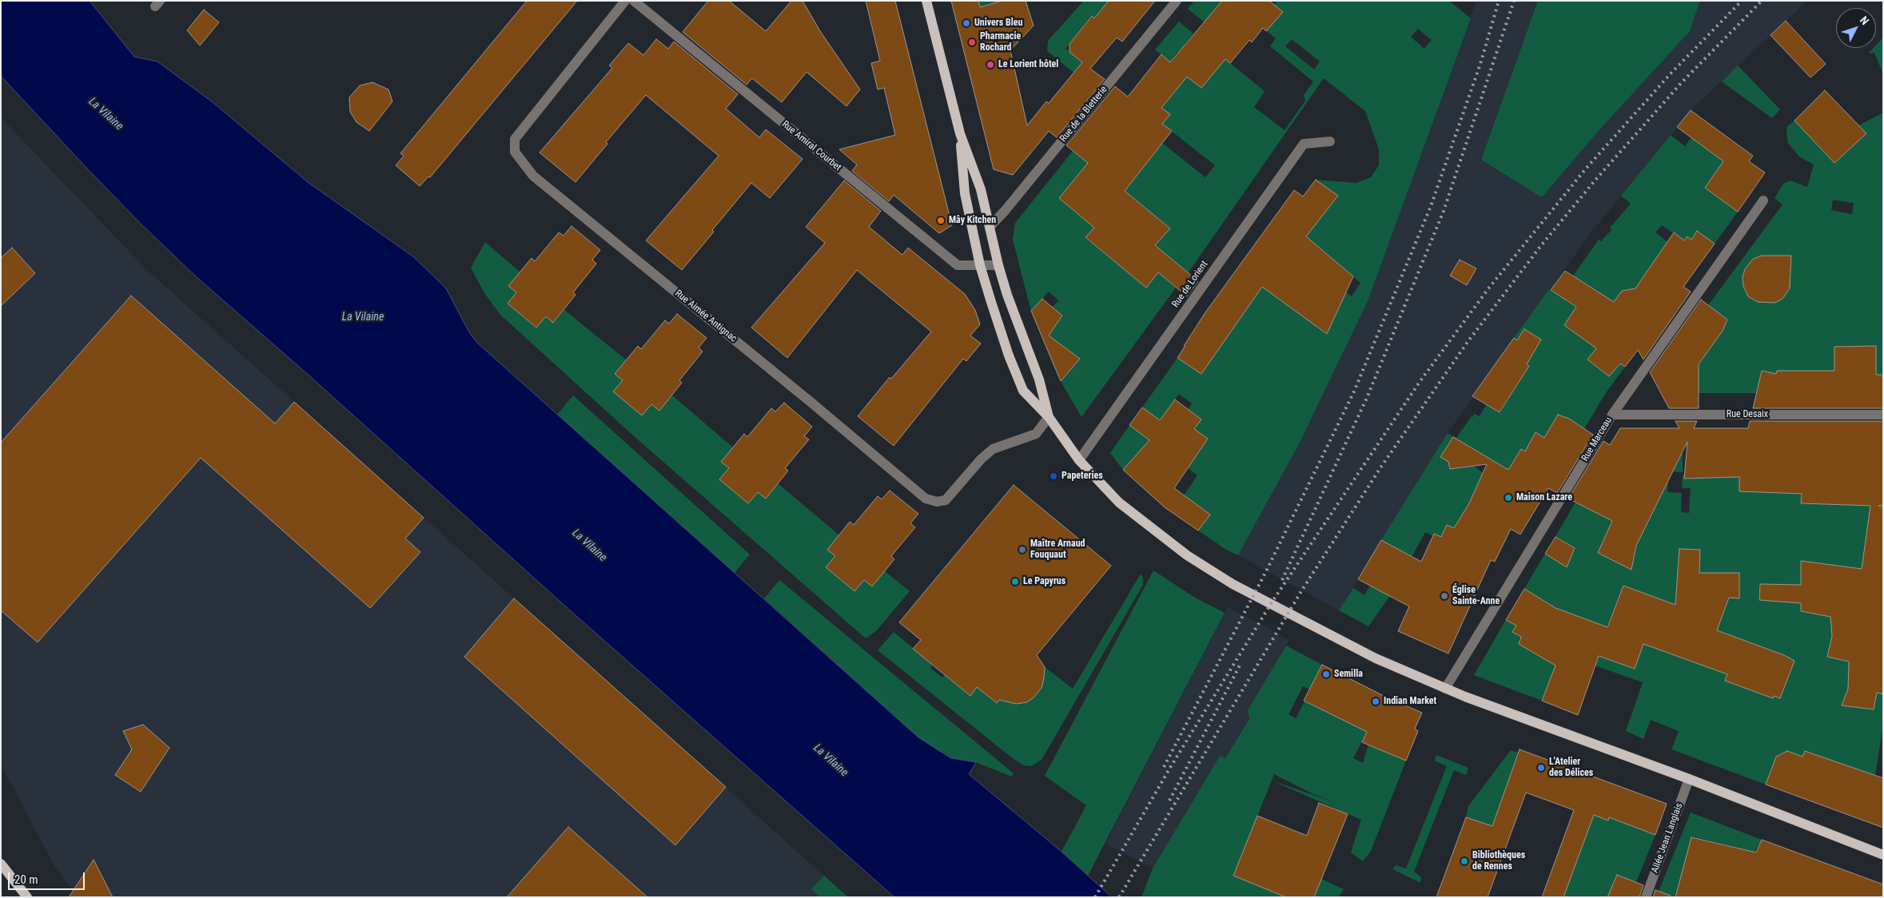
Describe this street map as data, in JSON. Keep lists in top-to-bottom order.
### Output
{
  "streets": {
    "street": [
      "Rue de la Bletterie",
      "Rue Amiral Courbet",
      "Rue de Lorient",
      "Rue Aimée Antignac",
      "Rue Desaix",
      "Rue Marceau",
      "Allée Jean Langlais"
    ]
  },
  "crossings": [
    ["Rue Desaix", "Rue Marceau"]
  ],
  "water": ["La Vilaine"],
  "places": [
    "Univers Bleu",
    "Pharmacie Rochard",
    "Le Lorient hôtel",
    "Mây Kitchen",
    "Papeteries",
    "Maison Lazare",
    "Maître Arnaud Fouquaut",
    "Le Papyrus",
    "Église Sainte-Anne",
    "Semilla",
    "Indian Market",
    "L'Atelier des Délices",
    "Bibliothèques de Rennes"
  ],
  "scale_bar": "20 m",
  "north": "top right"
}
